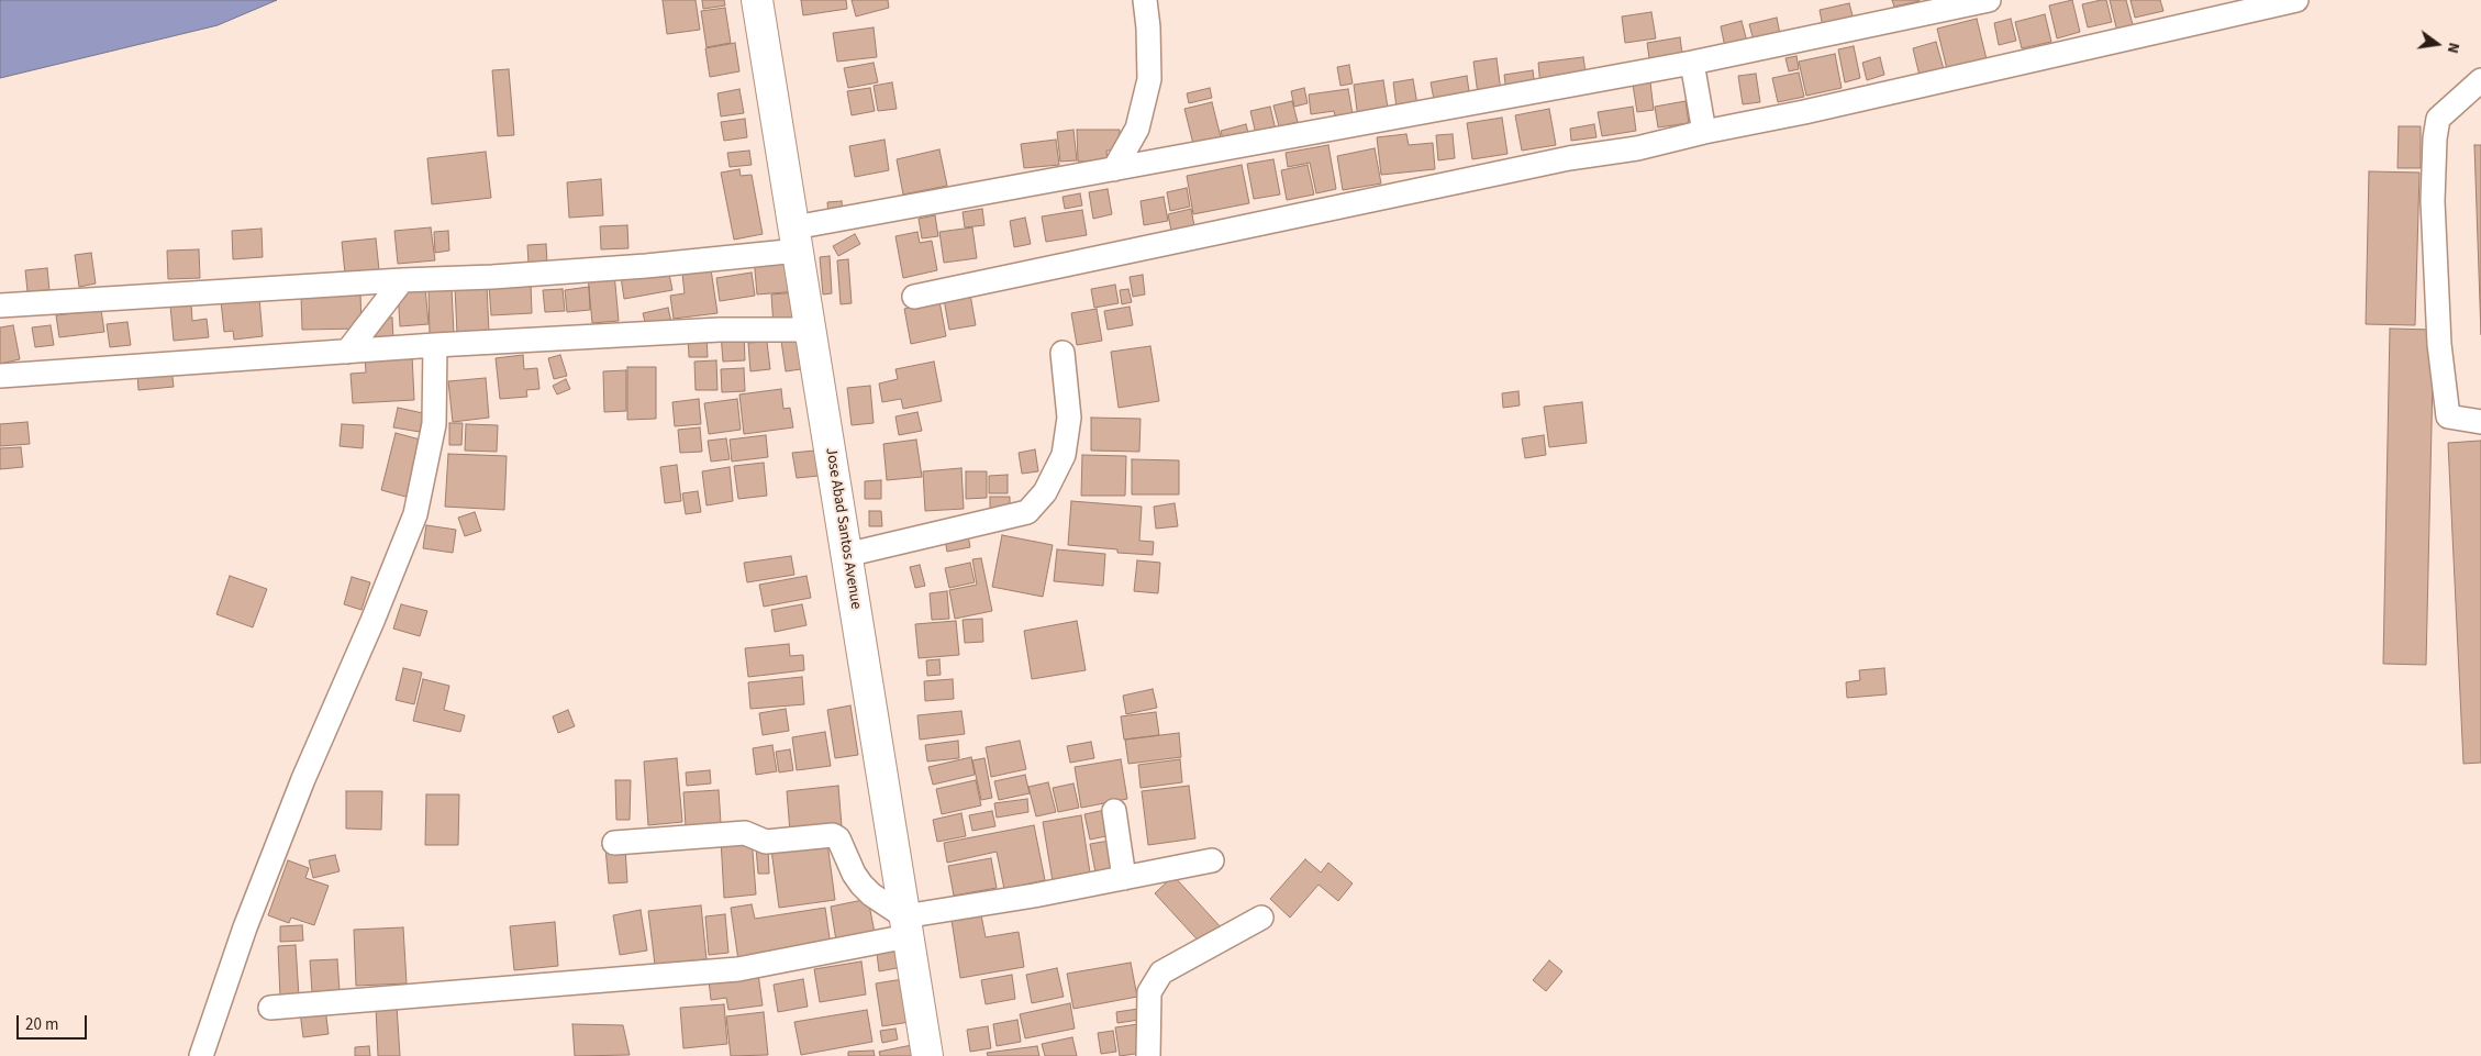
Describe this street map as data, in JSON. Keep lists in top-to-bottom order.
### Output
{
  "streets": {
    "highway": ["Jose Abad Santos Avenue"]
  },
  "scale_bar": "20 m",
  "north": "right"
}
